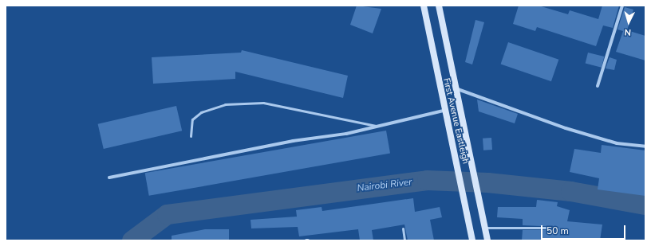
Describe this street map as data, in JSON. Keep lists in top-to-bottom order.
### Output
{
  "streets": {
    "main road": ["First Avenue Eastleigh"]
  },
  "water": ["Nairobi River"],
  "scale_bar": "50 m",
  "north": "bottom"
}
